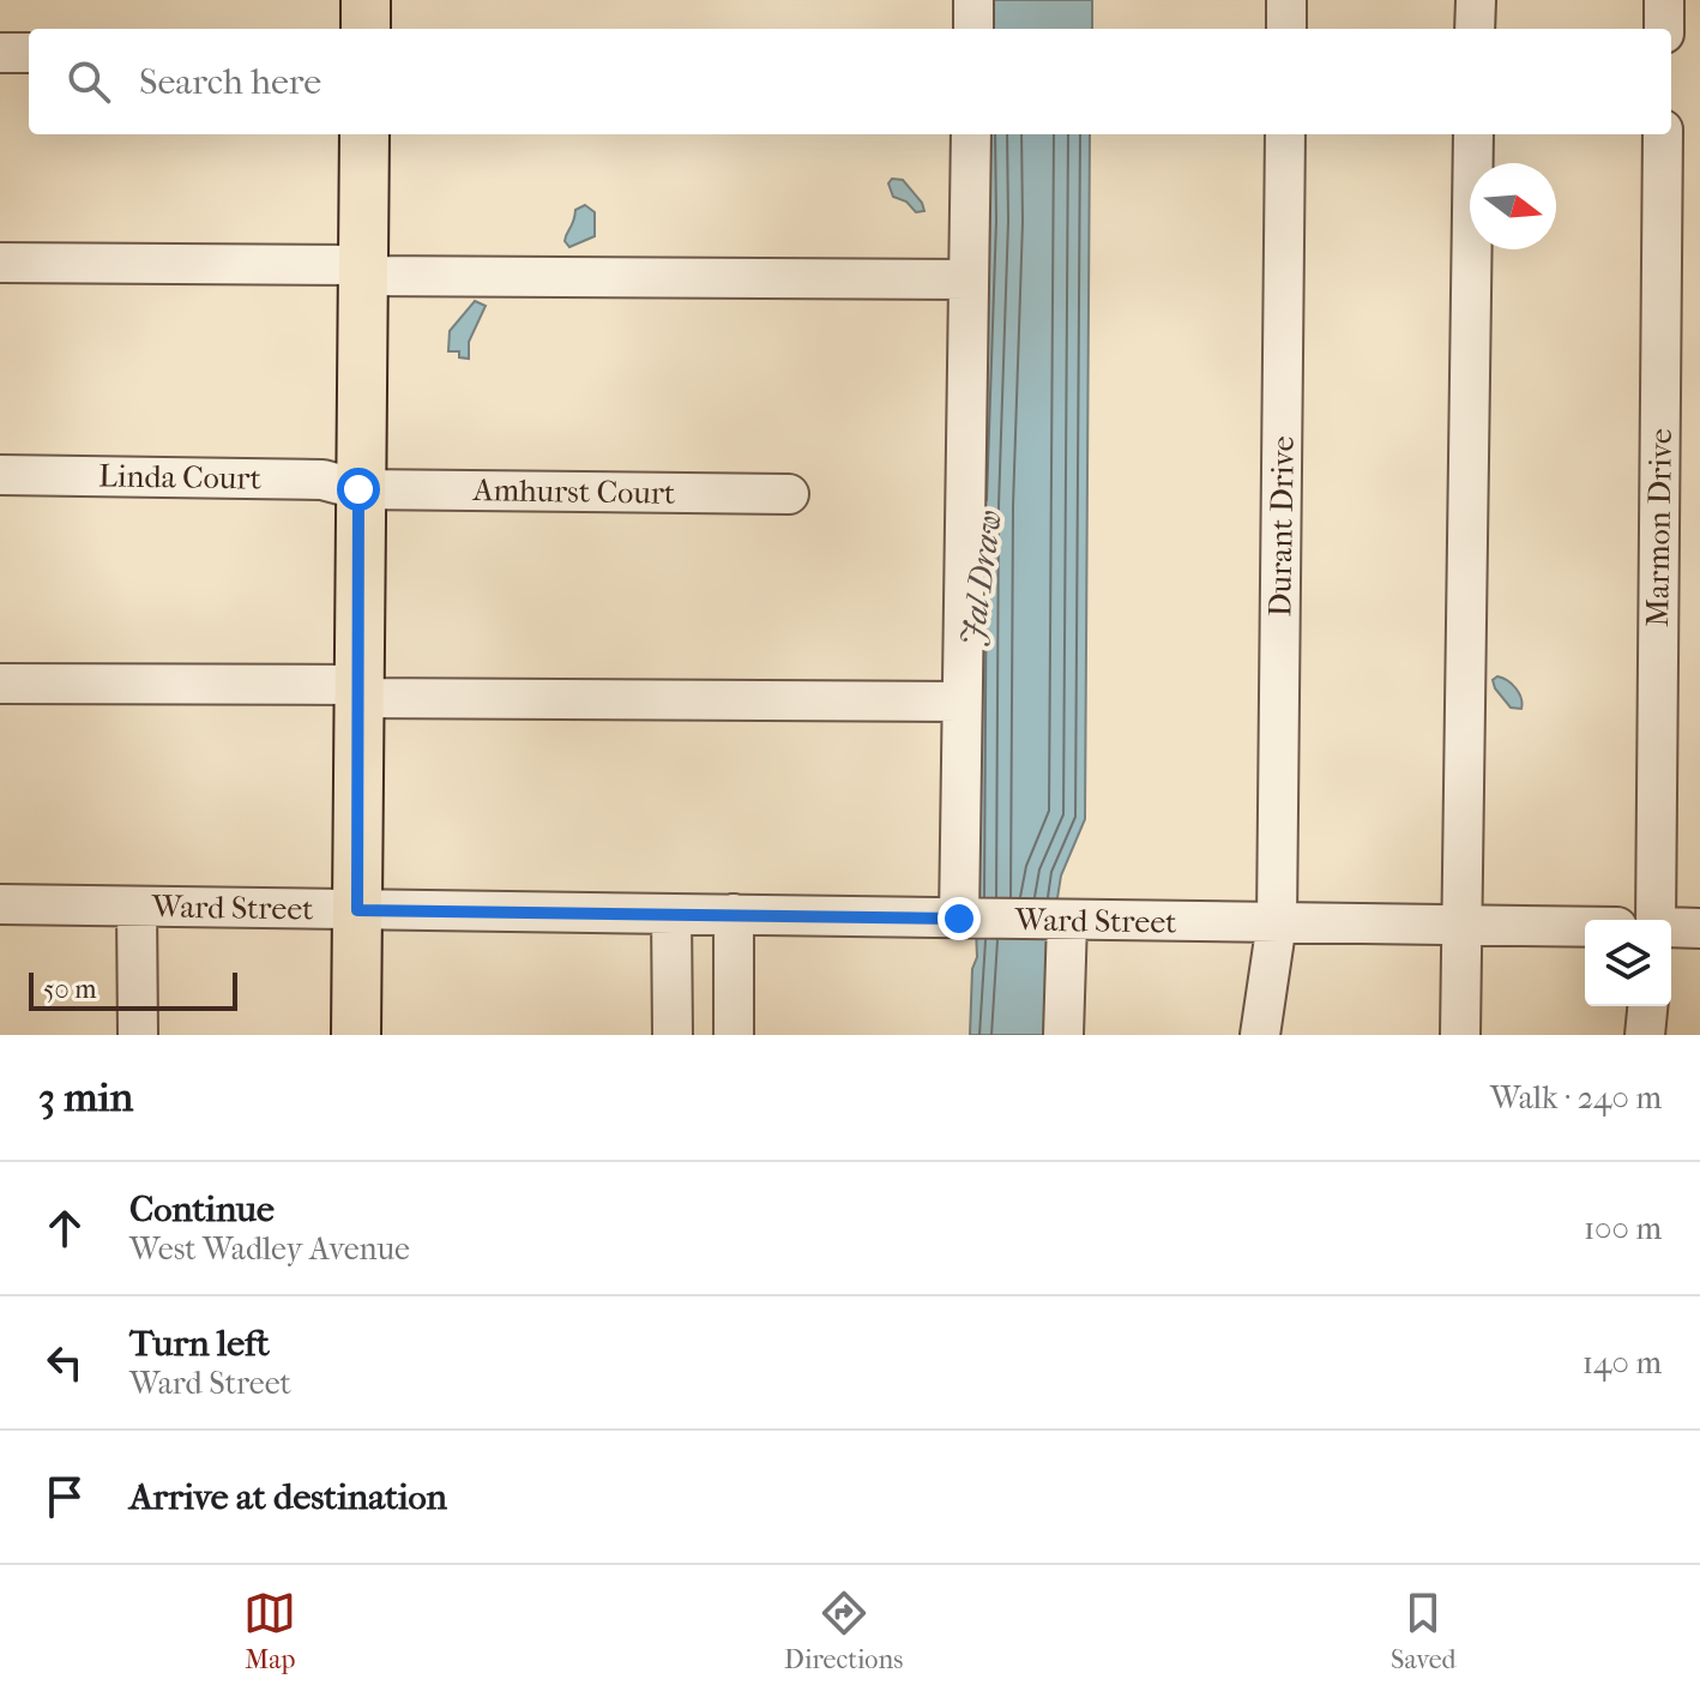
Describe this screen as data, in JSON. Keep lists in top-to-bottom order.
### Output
{
  "streets": {
    "street": [
      "Linda Court",
      "Amhurst Court",
      "Durant Drive",
      "Marmon Drive",
      "Ward Street"
    ]
  },
  "crossings": [
    ["Linda Court", "Amhurst Court"],
    ["Durant Drive", "Ward Street"]
  ],
  "water": ["Jal Draw"],
  "scale_bar": "50 m",
  "north": "right",
  "page": {
    "search": "Search here",
    "scale": "50 m",
    "heading": ["3 min", "Walk · 240 m"],
    "list": [
      ["Continue", "West Wadley Avenue", "100 m"],
      ["Turn left", "Ward Street", "140 m"],
      "Arrive at destination"
    ],
    "nav": ["Map", "Directions", "Saved"]
  }
}
